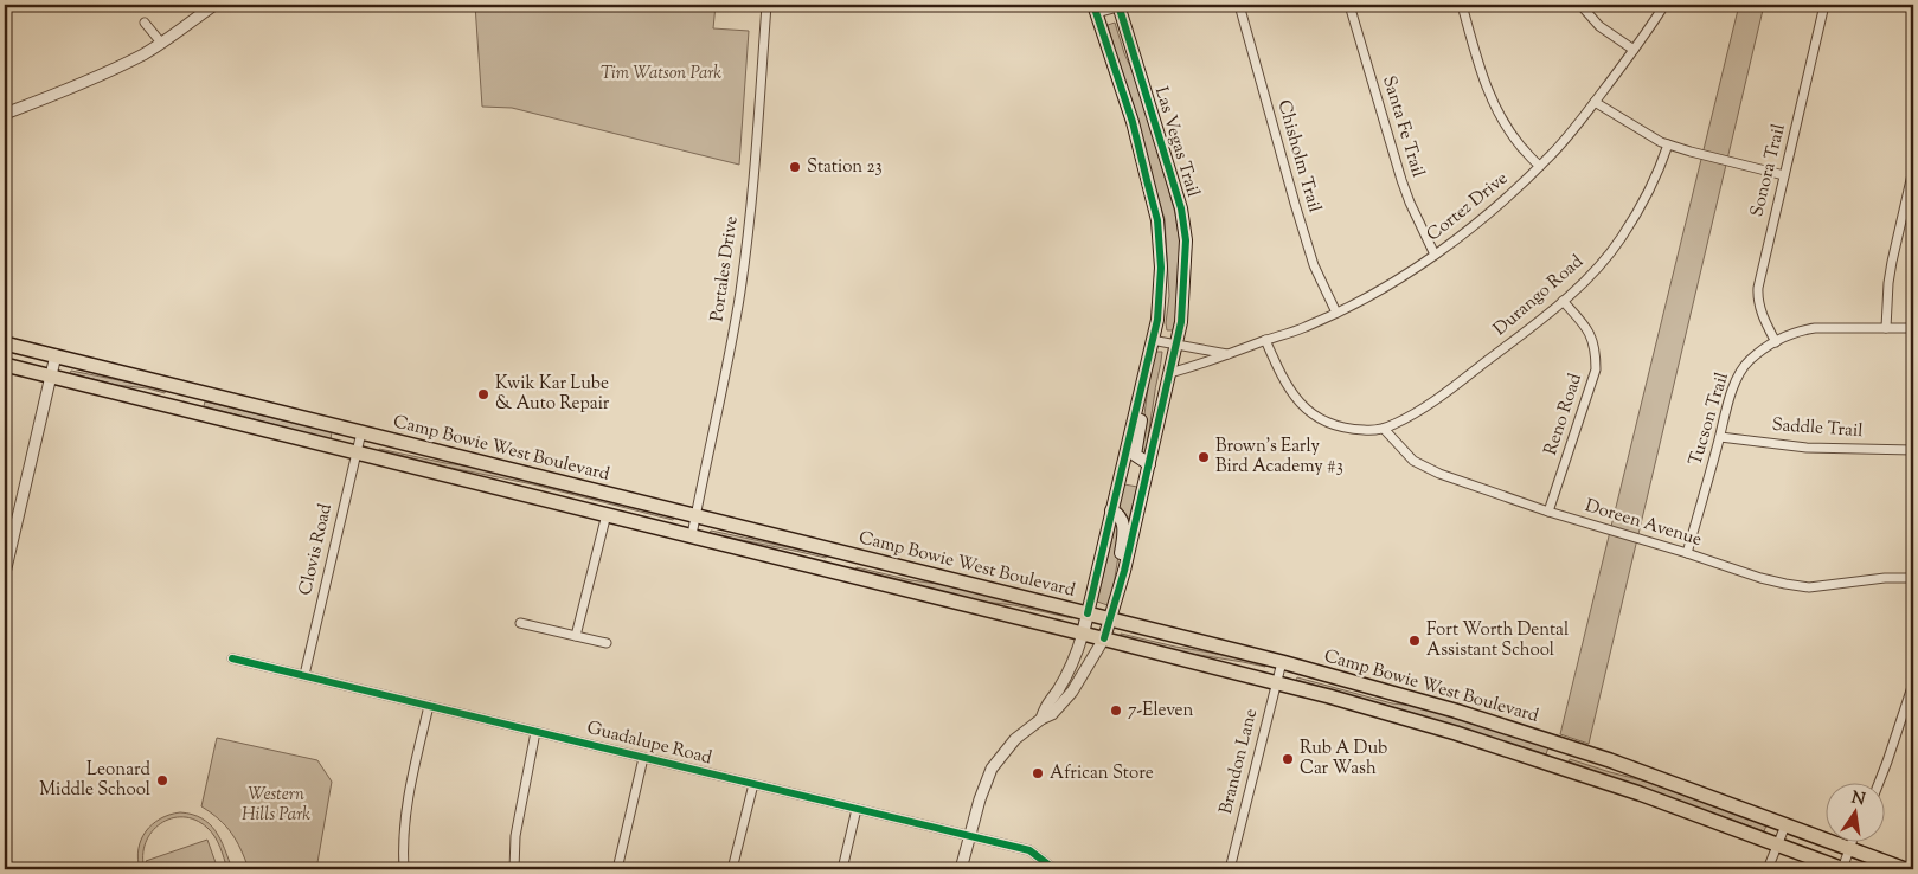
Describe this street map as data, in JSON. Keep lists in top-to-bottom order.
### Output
{
  "streets": {
    "main road": ["Las Vegas Trail", "Camp Bowie West Boulevard"],
    "street": [
      "Santa Fe Trail",
      "Chisholm Trail",
      "Sonora Trail",
      "Cortez Drive",
      "Portales Drive",
      "Durango Road",
      "Reno Road",
      "Tucson Trail",
      "Saddle Trail",
      "Doreen Avenue",
      "Clovis Road",
      "Guadalupe Road",
      "Brandon Lane"
    ]
  },
  "crossings": [
    ["Santa Fe Trail", "Cortez Drive"],
    ["Las Vegas Trail", "Cortez Drive"],
    ["Las Vegas Trail", "Camp Bowie West Boulevard"],
    ["Chisholm Trail", "Cortez Drive"],
    ["Sonora Trail", "Tucson Trail"],
    ["Portales Drive", "Camp Bowie West Boulevard"],
    ["Durango Road", "Reno Road"],
    ["Durango Road", "Doreen Avenue"],
    ["Reno Road", "Doreen Avenue"],
    ["Tucson Trail", "Saddle Trail"],
    ["Tucson Trail", "Doreen Avenue"],
    ["Camp Bowie West Boulevard", "Clovis Road"],
    ["Camp Bowie West Boulevard", "Brandon Lane"],
    ["Clovis Road", "Guadalupe Road"]
  ],
  "parks": ["Tim Watson Park", "Western Hills Park"],
  "places": [
    "Station 23",
    "Kwik Kar Lube & Auto Repair",
    "Brown's Early Bird Academy #3",
    "Fort Worth Dental Assistant School",
    "7-Eleven",
    "Rub A Dub Car Wash",
    "African Store",
    "Leonard Middle School"
  ],
  "north": "top"
}
